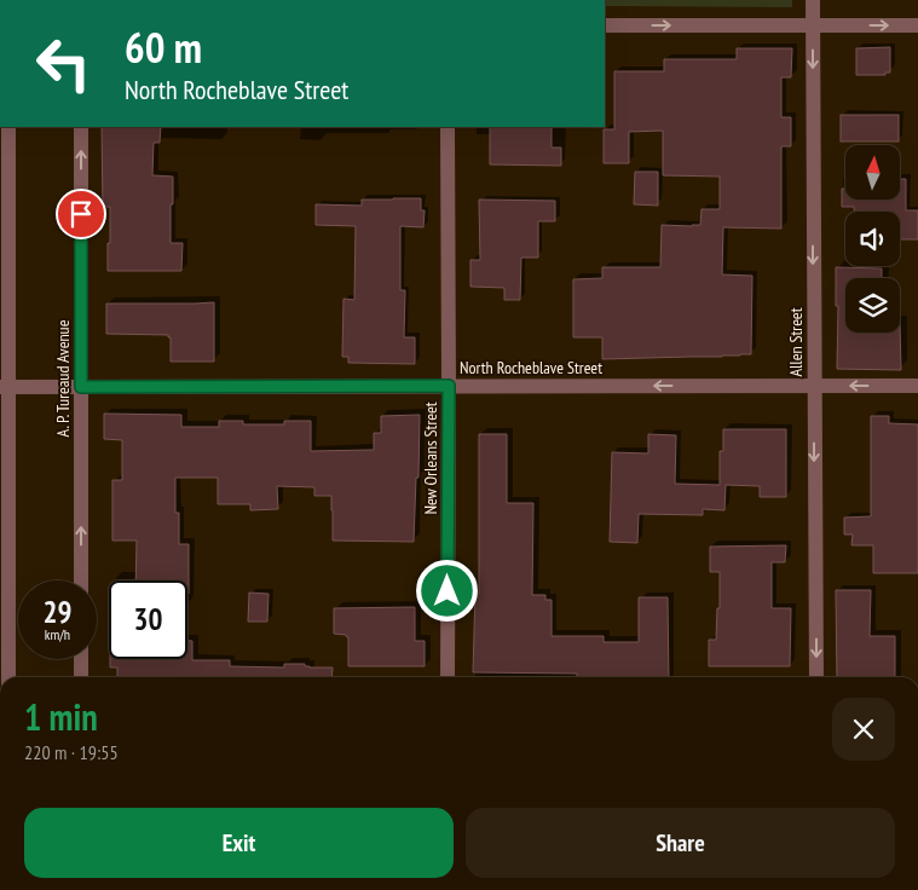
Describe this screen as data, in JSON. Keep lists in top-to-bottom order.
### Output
{
  "streets": {
    "street": [
      "Allen Street",
      "North Rocheblave Street",
      "A. P. Tureaud Avenue",
      "New Orleans Street"
    ]
  },
  "crossings": [
    ["Allen Street", "North Rocheblave Street"],
    ["North Rocheblave Street", "A. P. Tureaud Avenue"],
    ["North Rocheblave Street", "New Orleans Street"]
  ],
  "one_way": ["Allen Street", "North Rocheblave Street"],
  "north": "top",
  "page": {
    "turn": ["60 m", "North Rocheblave Street"],
    "speed": "29 km/h",
    "limit": "30",
    "heading": ["1 min", "220 m · 19:55"],
    "buttons": ["Exit", "Share"]
  }
}
